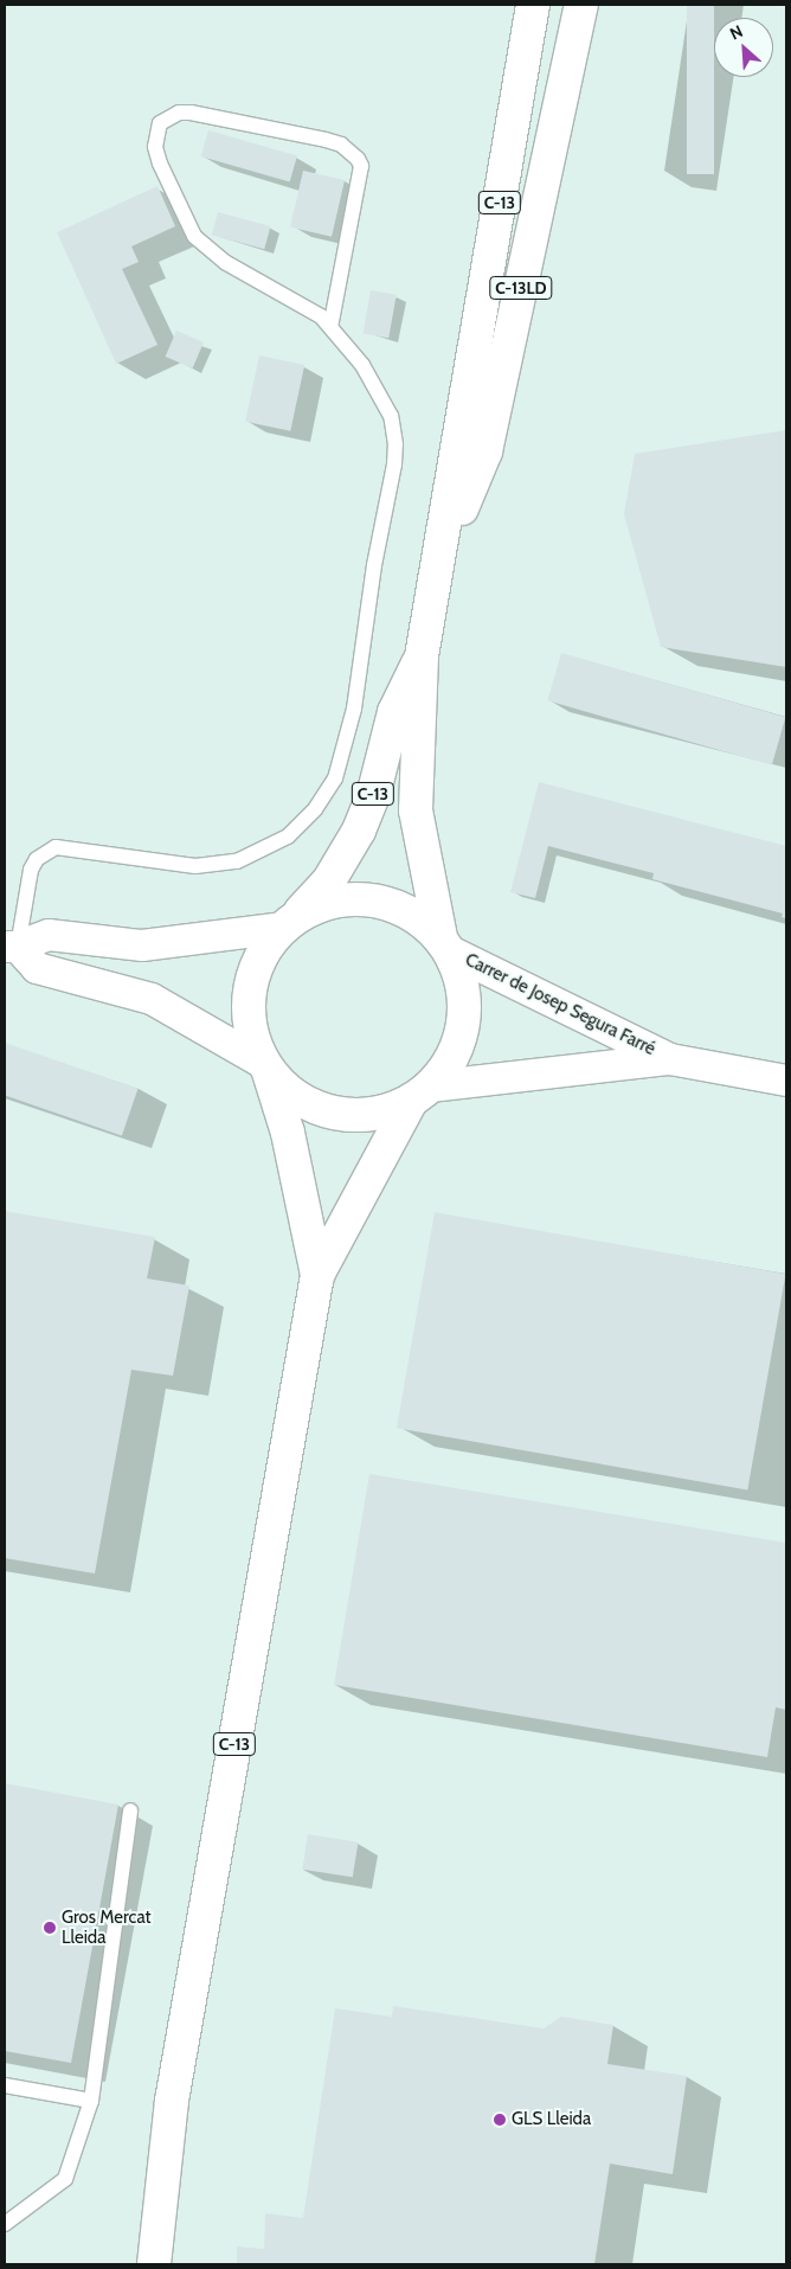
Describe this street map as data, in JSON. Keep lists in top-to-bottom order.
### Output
{
  "streets": {
    "main road": ["C-13", "C-13LD"],
    "street": ["Carrer de Josep Segura Farré"]
  },
  "crossings": [
    ["C-13", "C-13LD"],
    ["C-13", "Carrer de Josep Segura Farré"]
  ],
  "places": ["Gros Mercat Lleida", "GLS Lleida"],
  "north": "top left"
}
